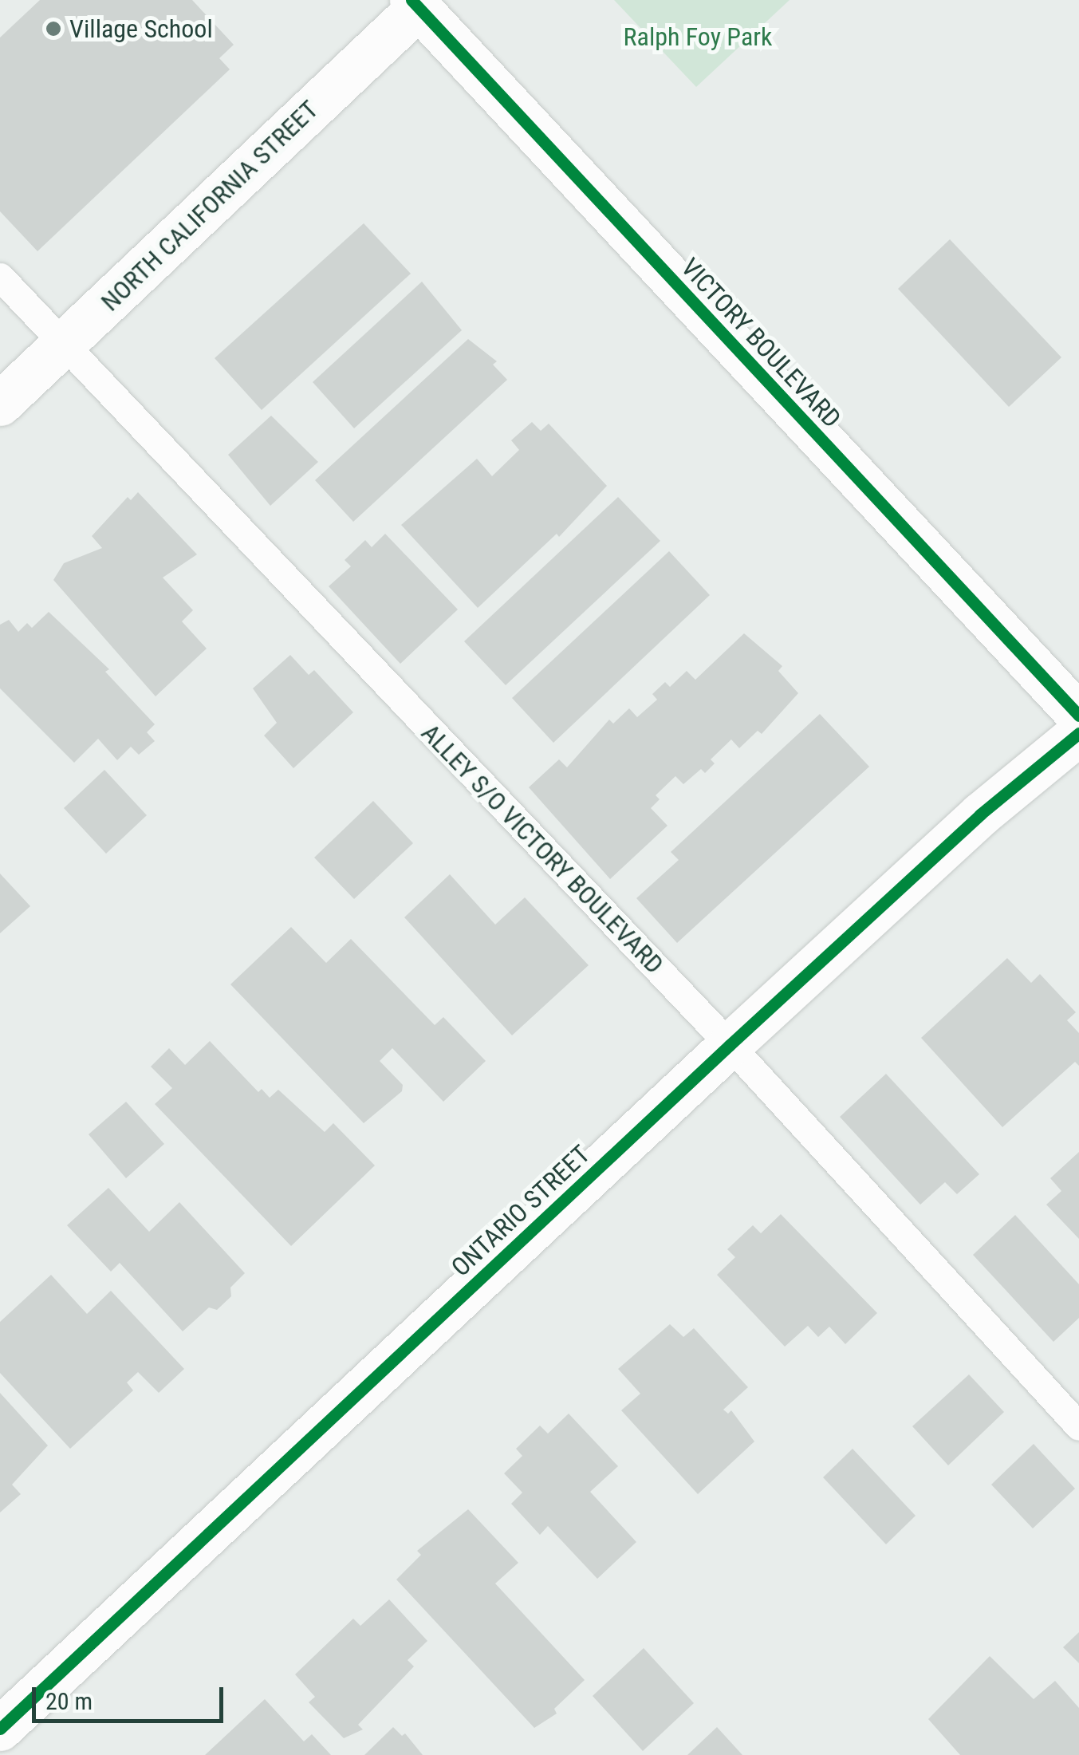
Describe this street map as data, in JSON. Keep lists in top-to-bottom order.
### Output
{
  "streets": {
    "street": ["NORTH CALIFORNIA STREET", "VICTORY BOULEVARD", "ONTARIO STREET"],
    "lane": ["ALLEY S/O VICTORY BOULEVARD"]
  },
  "crossings": [
    ["NORTH CALIFORNIA STREET", "VICTORY BOULEVARD"],
    ["NORTH CALIFORNIA STREET", "ALLEY S/O VICTORY BOULEVARD"],
    ["ALLEY S/O VICTORY BOULEVARD", "ONTARIO STREET"]
  ],
  "parks": ["Ralph Foy Park"],
  "places": ["Village School"],
  "scale_bar": "20 m"
}
